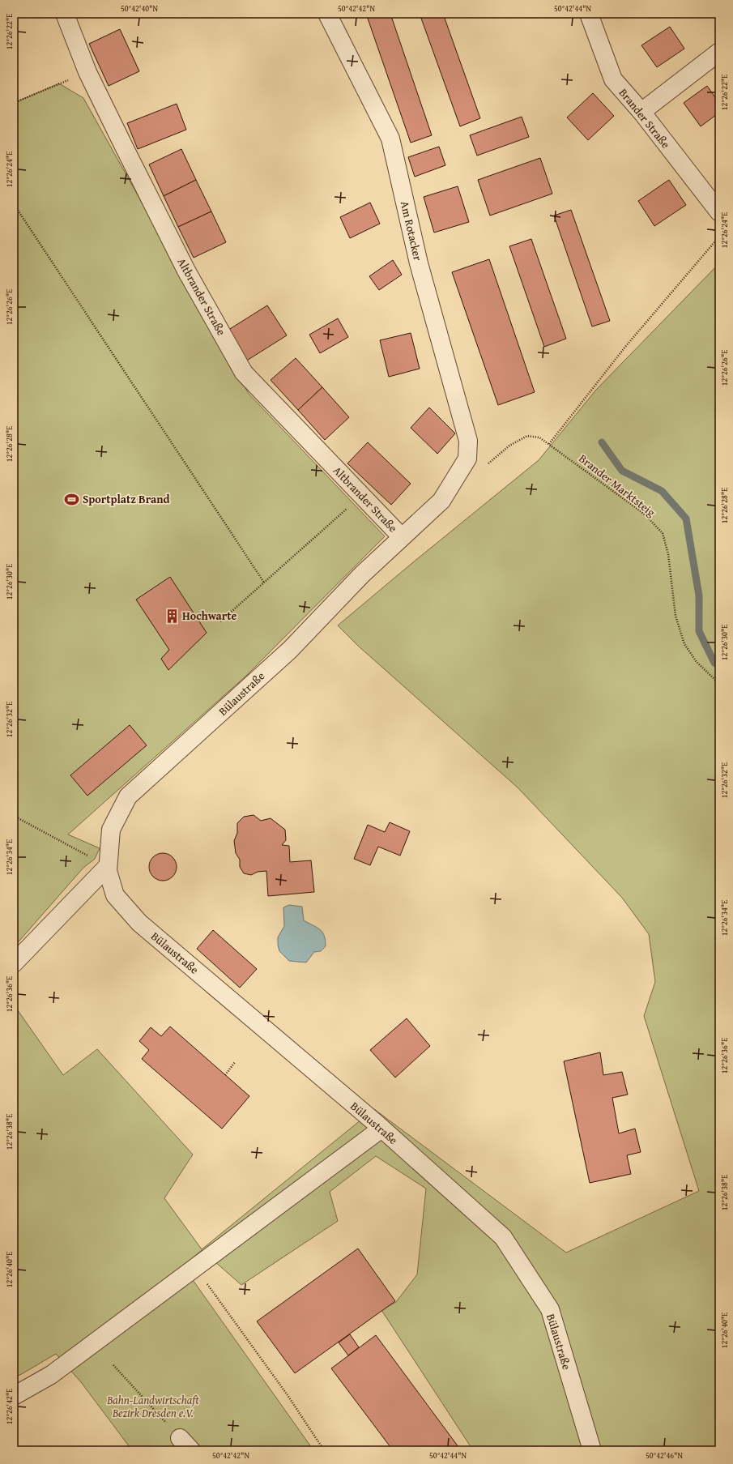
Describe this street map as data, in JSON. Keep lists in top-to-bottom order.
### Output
{
  "streets": {
    "street": [
      "Brander Straße",
      "Am Rotacker",
      "Altbrander Straße",
      "Bülaustraße"
    ],
    "path": ["Brander Marktsteig"]
  },
  "crossings": [
    ["Am Rotacker", "Bülaustraße"],
    ["Altbrander Straße", "Bülaustraße"]
  ],
  "parks": ["Bahn-Landwirtschaft Bezirk Dresden e.V."],
  "places": {
    "sports": ["Sportplatz Brand"],
    "building": ["Hochwarte"]
  },
  "coordinates": [
    "50°42'40\"N",
    "50°42'42\"N",
    "50°42'44\"N",
    "12°26'22\"E",
    "12°26'24\"E",
    "12°26'26\"E",
    "12°26'28\"E",
    "12°26'30\"E",
    "12°26'32\"E",
    "12°26'34\"E",
    "12°26'36\"E",
    "12°26'38\"E",
    "12°26'40\"E",
    "12°26'42\"E",
    "50°42'46\"N"
  ]
}
